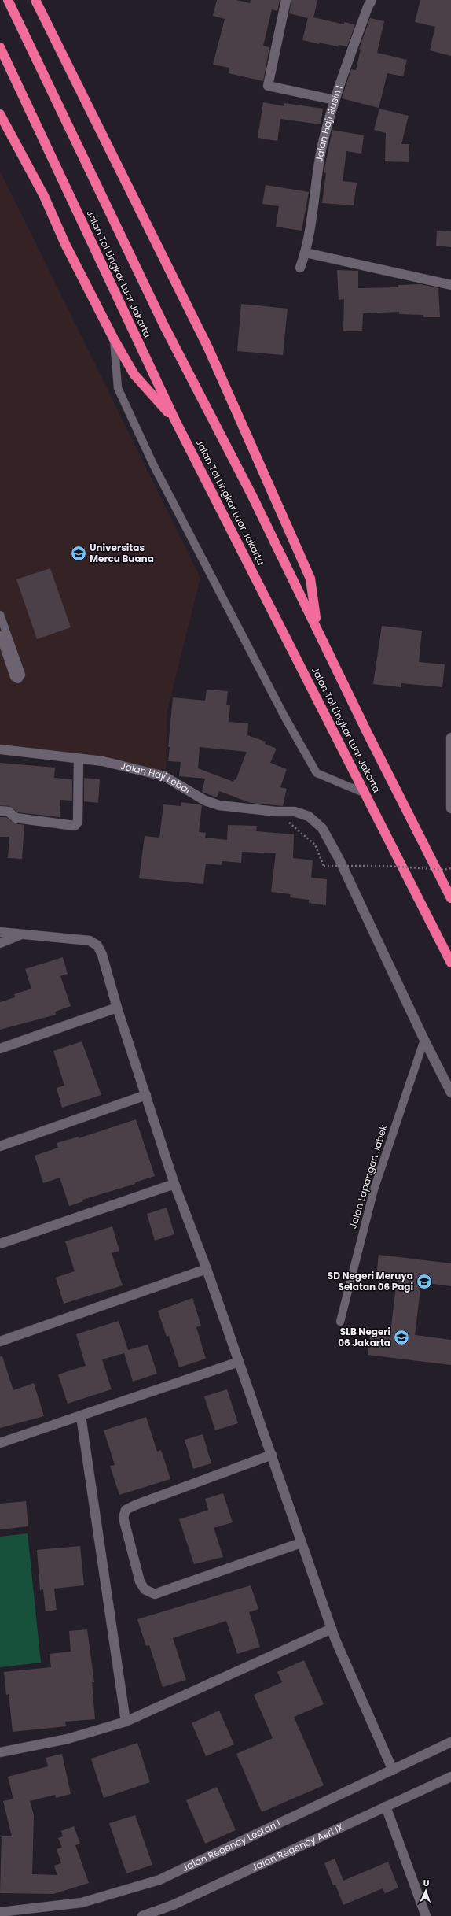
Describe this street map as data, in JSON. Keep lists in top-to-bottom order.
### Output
{
  "streets": {
    "highway": ["Jalan Tol Lingkar Luar Jakarta"],
    "street": [
      "Jalan Haji Rusin I",
      "Jalan Haji Lebar",
      "Jalan Regency Lestari I",
      "Jalan Regency Asri IX"
    ],
    "lane": ["Jalan Lapangan Jabek"]
  },
  "crossings": [
    ["Jalan Haji Lebar", "Jalan Lapangan Jabek"]
  ],
  "places": {
    "school or university": ["Universitas Mercu Buana", "SD Negeri Meruya Selatan 06 Pagi", "SLB Negeri 06 Jakarta"]
  },
  "north": "top"
}
